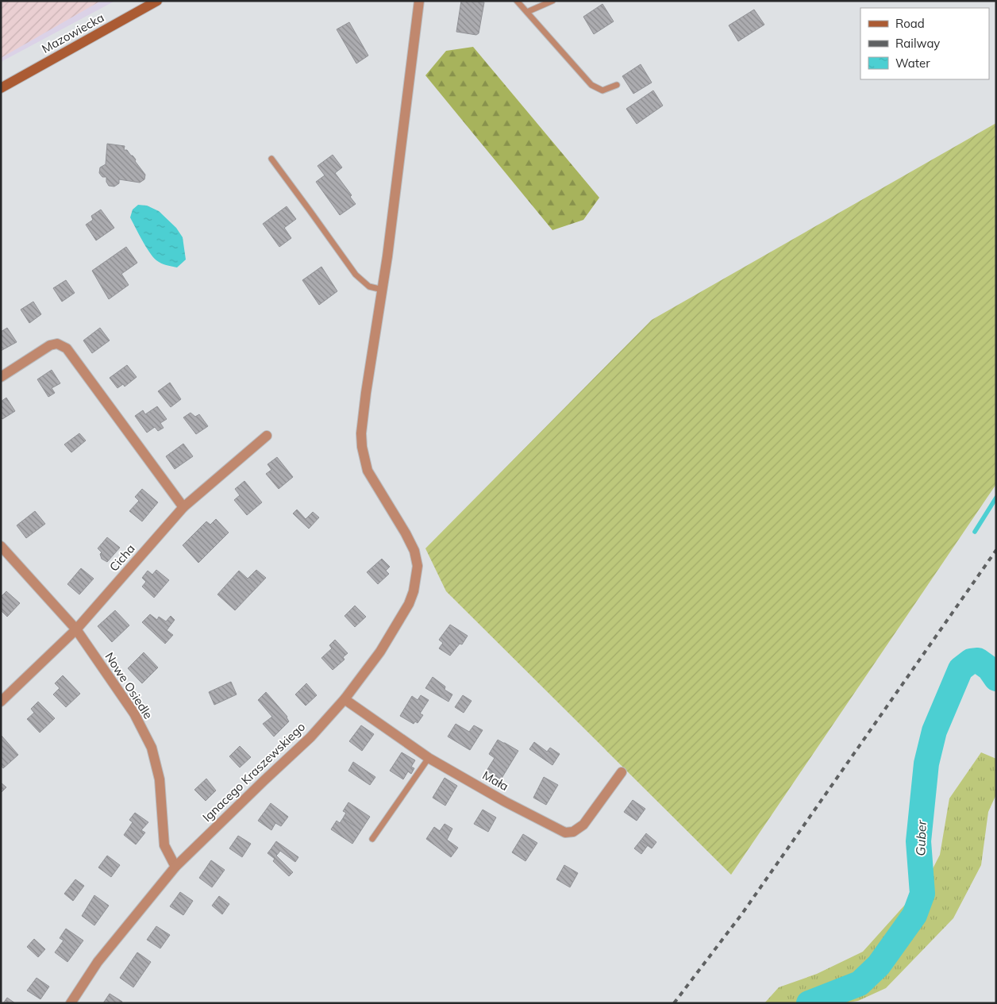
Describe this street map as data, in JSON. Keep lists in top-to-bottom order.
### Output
{
  "streets": {
    "main road": ["Mazowiecka"],
    "street": [
      "Cicha",
      "Nowe Osiedle",
      "Ignacego Kraszewskiego",
      "Mała"
    ]
  },
  "crossings": [
    ["Cicha", "Nowe Osiedle"],
    ["Nowe Osiedle", "Ignacego Kraszewskiego"],
    ["Ignacego Kraszewskiego", "Mała"]
  ],
  "water": ["Guber"],
  "legend": ["Road", "Railway", "Water"]
}
